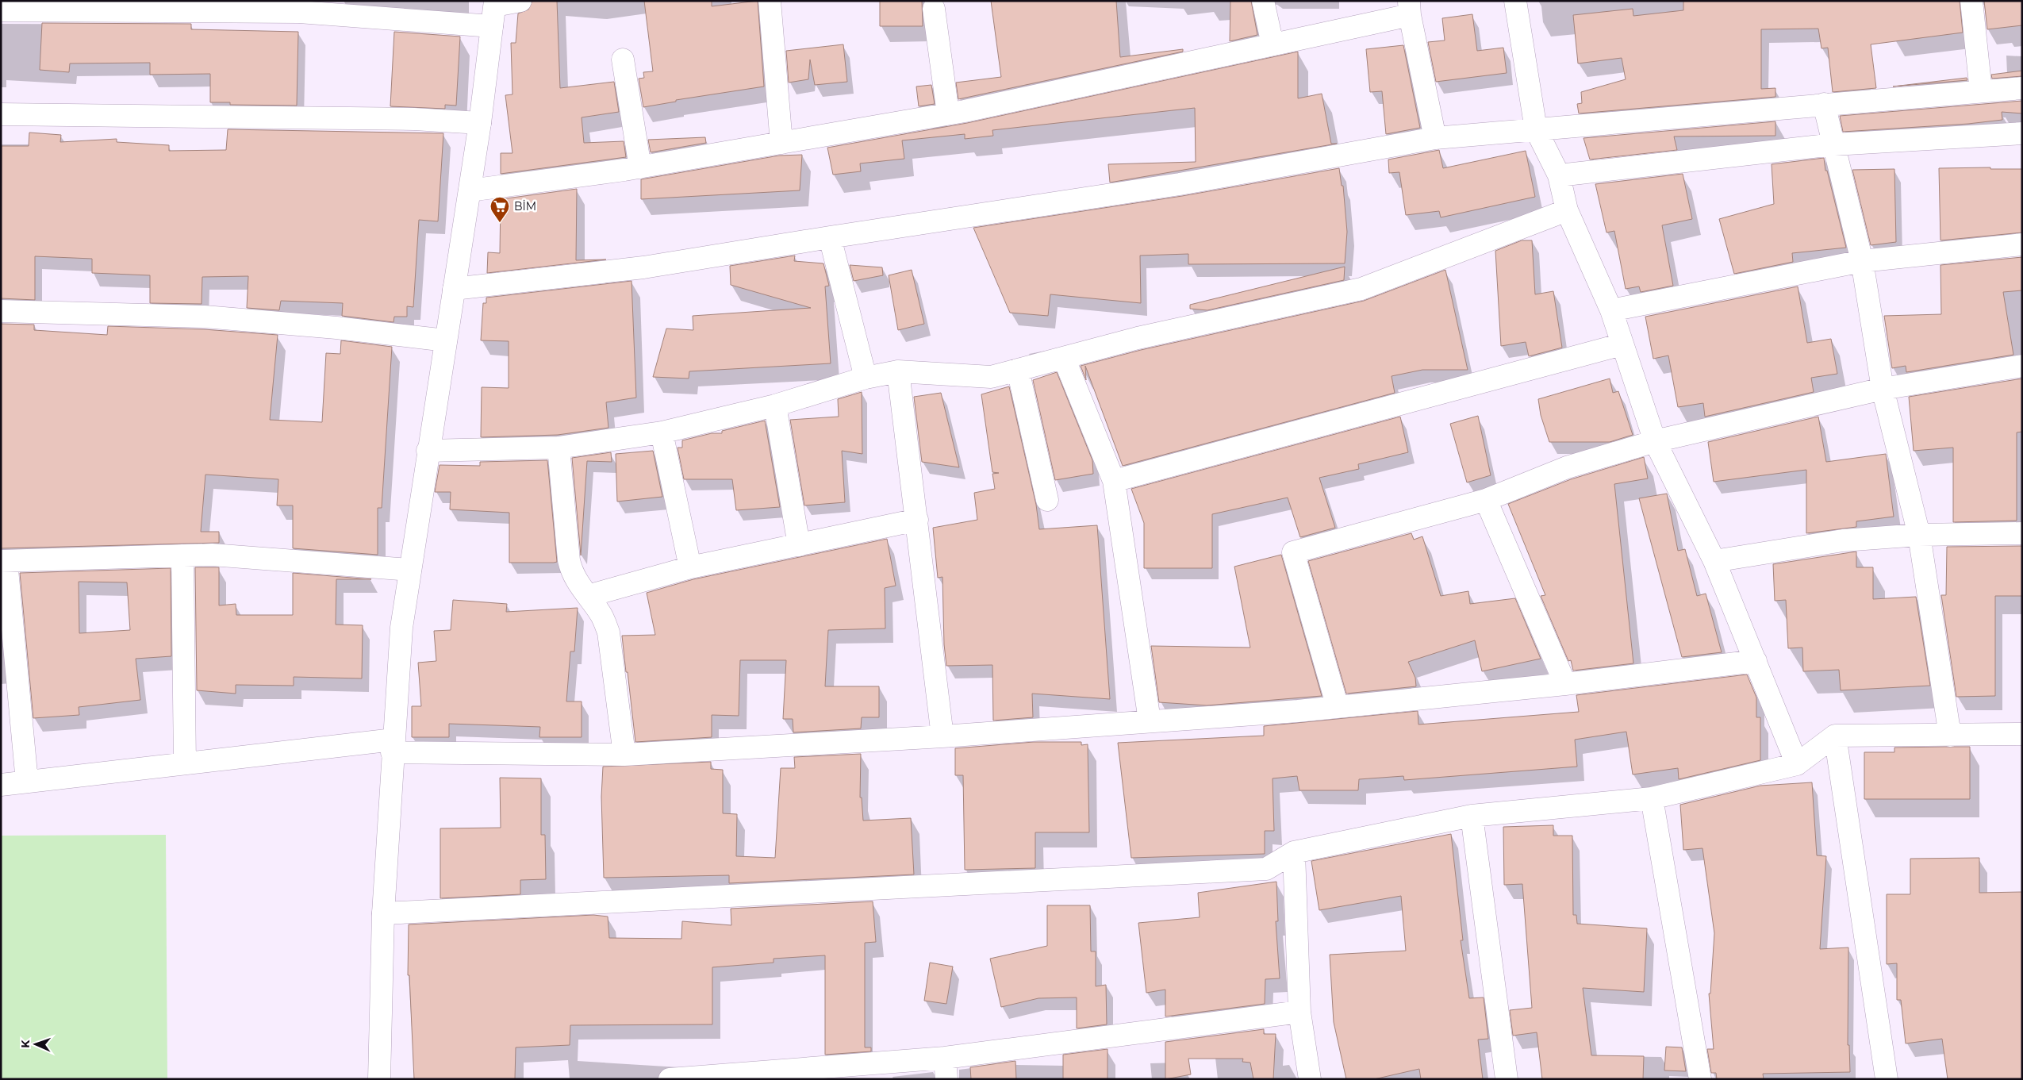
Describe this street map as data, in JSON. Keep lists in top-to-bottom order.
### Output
{
  "places": {
    "supermarket": ["BİM"]
  },
  "north": "left"
}
